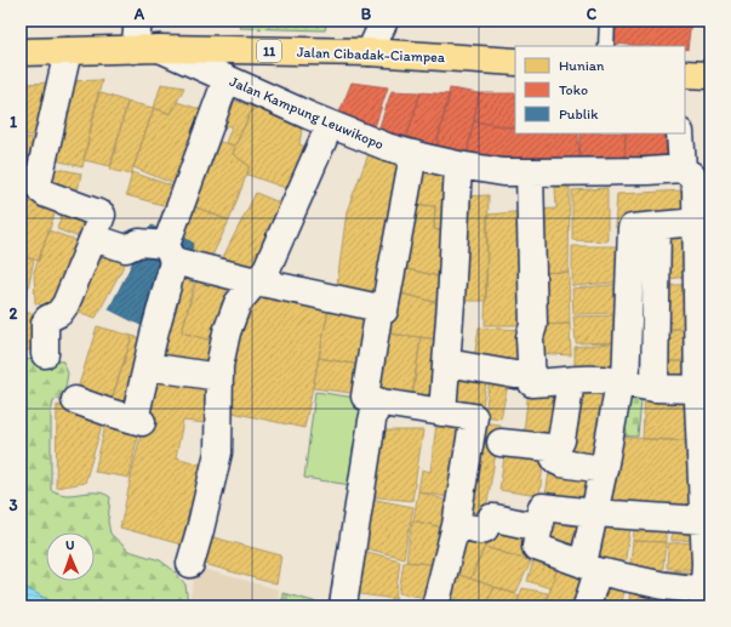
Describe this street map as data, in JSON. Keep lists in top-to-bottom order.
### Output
{
  "streets": {
    "highway": ["11", "Jalan Cibadak-Ciampea"],
    "street": ["Jalan Kampung Leuwikopo"]
  },
  "crossings": [
    ["Jalan Cibadak-Ciampea", "Jalan Kampung Leuwikopo"]
  ],
  "legend": ["Hunian", "Toko", "Publik"],
  "north": "top",
  "grid": {
    "columns": ["A", "B", "C"],
    "rows": ["1", "2", "3"]
  }
}
